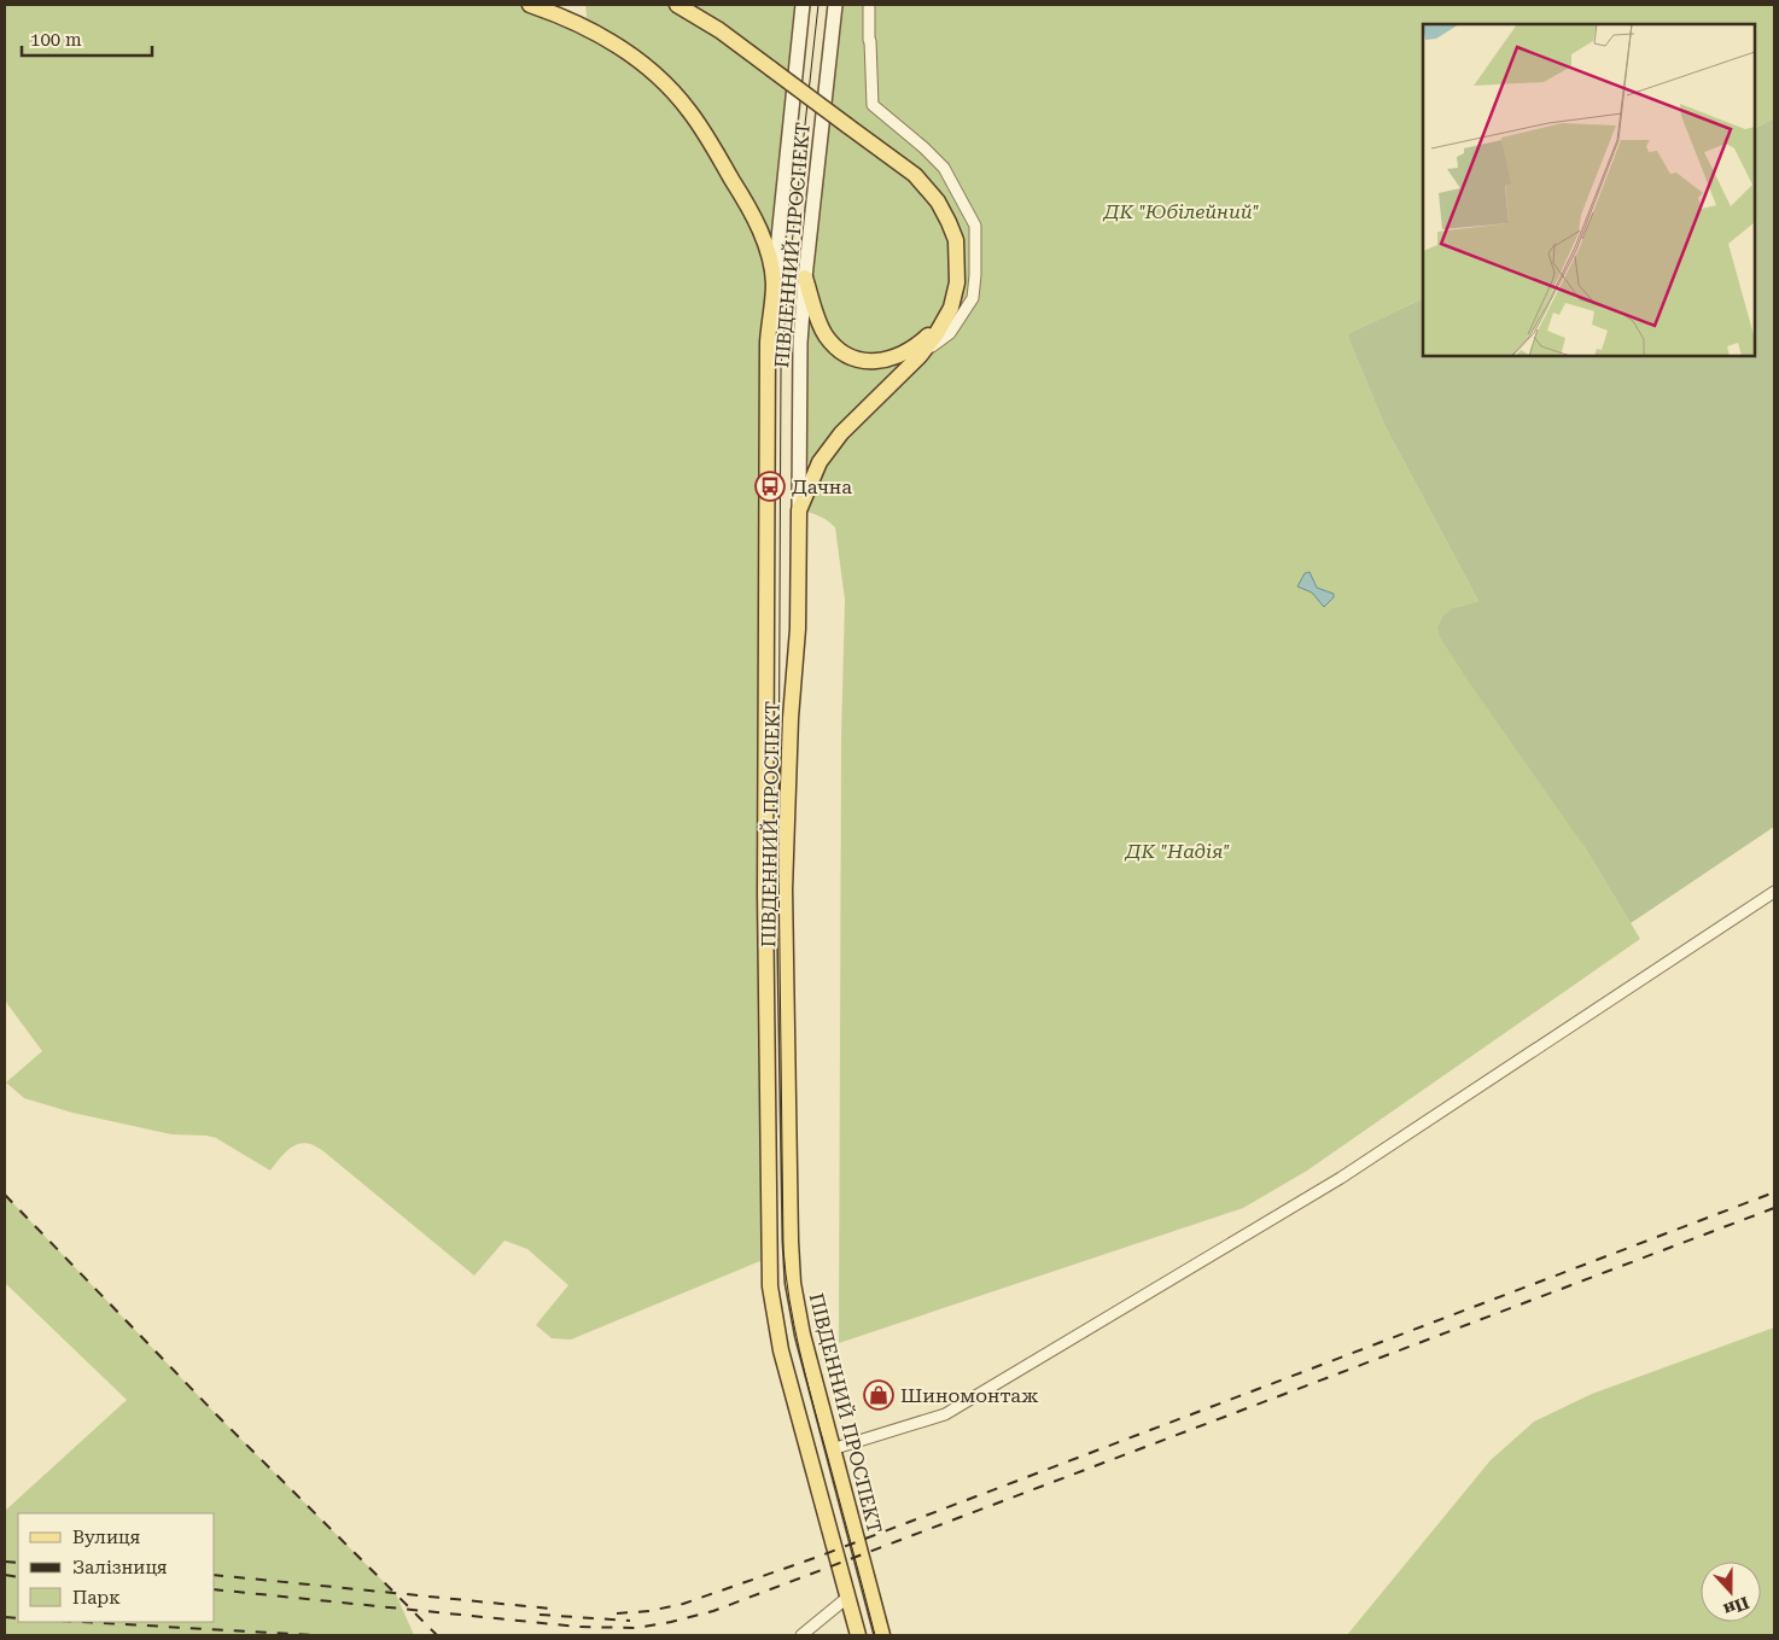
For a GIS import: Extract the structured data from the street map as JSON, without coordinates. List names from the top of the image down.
{
  "streets": {
    "main road": ["ПІВДЕННИЙ ПРОСПЕКТ"]
  },
  "parks": ["ДК \"Юбілейний\"", "ДК \"Надія\""],
  "places": {
    "bus stop": ["Дачна"],
    "shop": ["Шиномонтаж"]
  },
  "legend": ["Вулиця", "Залізниця", "Парк"],
  "scale_bar": "100 m",
  "north": "bottom"
}
